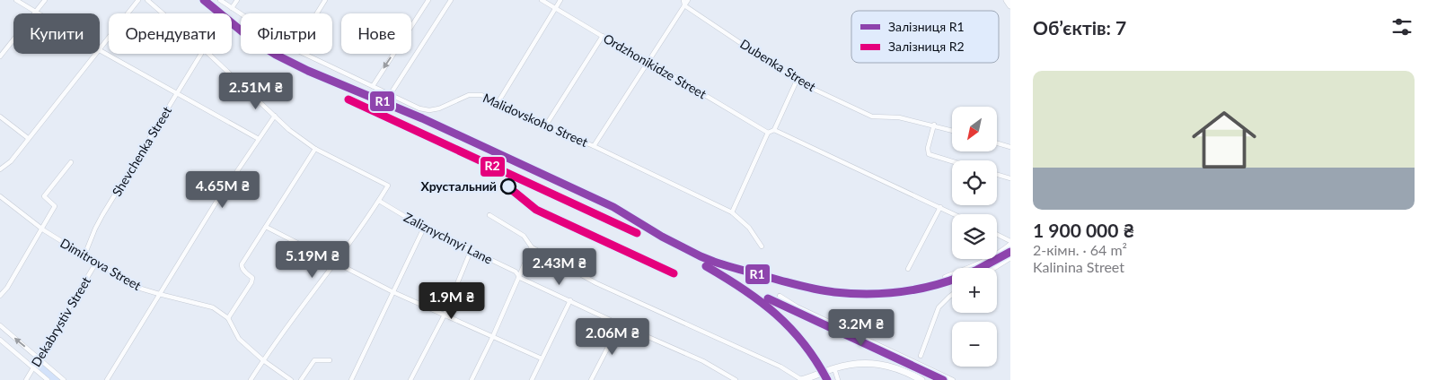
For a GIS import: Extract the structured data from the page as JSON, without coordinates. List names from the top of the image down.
{
  "streets": {
    "street": [
      "Dubenka Street",
      "Ordzhonikidze Street",
      "Malidovskoho Street",
      "Shevchenka Street",
      "Zaliznychnyi Lane",
      "Dimitrova Street",
      "Dekabrystiv Street"
    ]
  },
  "crossings": [
    ["Shevchenka Street", "Dimitrova Street"],
    ["Dimitrova Street", "Dekabrystiv Street"]
  ],
  "places": ["Хрустальний"],
  "lines": ["rail line R1", "rail line R2"],
  "legend": ["Залізниця R1", "Залізниця R2"],
  "north": "bottom left",
  "page": {
    "heading": "Об’єктів: 7",
    "chip": [
      "Купити",
      "Орендувати",
      "Фільтри",
      "Нове"
    ],
    "list": [
      {
        "name": "1 900 000 ₴",
        "note": "2-кімн. · 64 m² · Kalinina Street"
      }
    ],
    "price": [
      "2.51M ₴",
      "4.65M ₴",
      "5.19M ₴",
      "2.43M ₴",
      "1.9M ₴",
      "3.2M ₴",
      "2.06M ₴"
    ],
    "map_buttons": ["+", "−"]
  }
}
